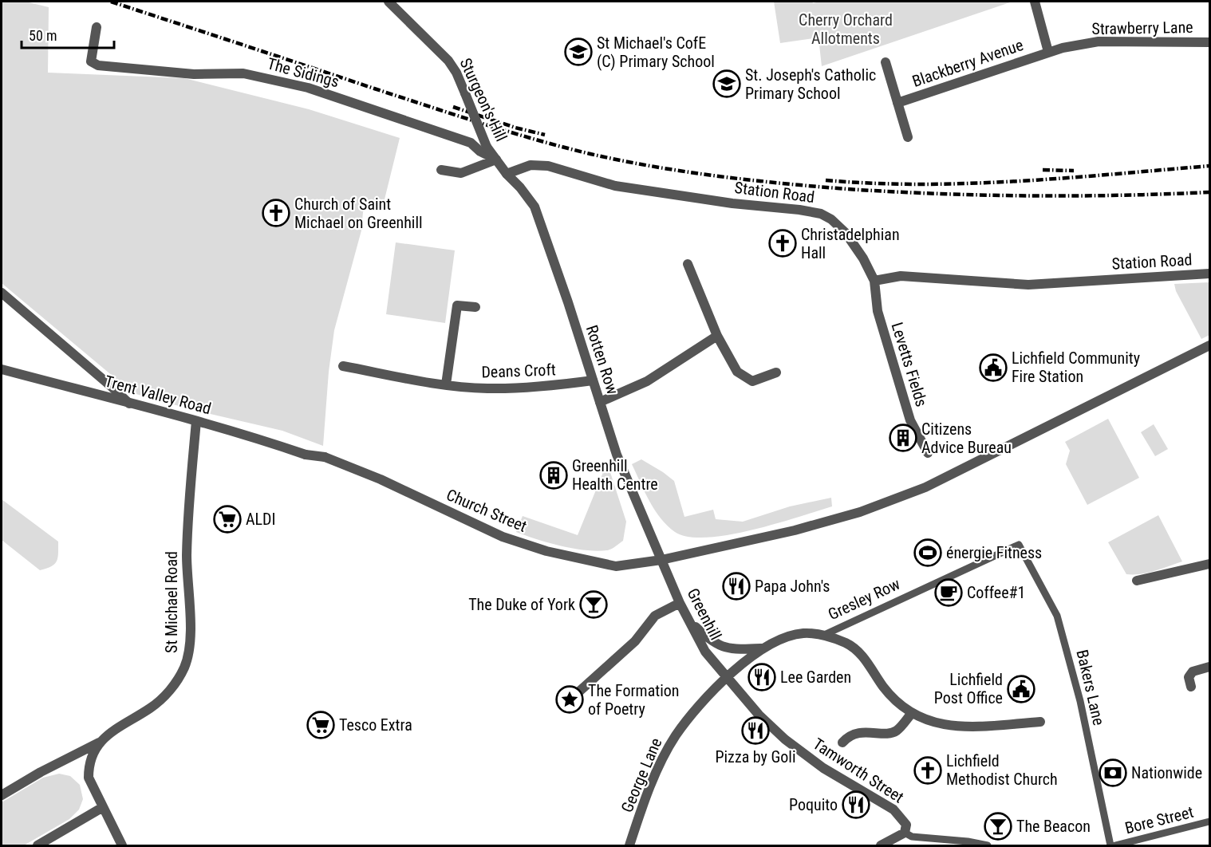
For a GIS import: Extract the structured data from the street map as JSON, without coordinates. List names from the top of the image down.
{
  "streets": {
    "street": [
      "Strawberry Lane",
      "Blackberry Avenue",
      "The Sidings",
      "Sturgeon's Hill",
      "Station Road",
      "Rotten Row",
      "Levetts Fields",
      "Deans Croft",
      "Trent Valley Road",
      "Church Street",
      "Gresley Row",
      "St Michael Road",
      "Greenhill",
      "Bakers Lane",
      "Tamworth Street",
      "George Lane",
      "Bore Street"
    ]
  },
  "crossings": [
    ["Strawberry Lane", "Blackberry Avenue"],
    ["The Sidings", "Sturgeon's Hill"],
    ["Sturgeon's Hill", "Station Road"],
    ["Sturgeon's Hill", "Rotten Row"],
    ["Station Road", "Rotten Row"],
    ["Station Road", "Levetts Fields"],
    ["Rotten Row", "Deans Croft"],
    ["Rotten Row", "Church Street"],
    ["Rotten Row", "Greenhill"],
    ["Trent Valley Road", "Church Street"],
    ["Trent Valley Road", "St Michael Road"],
    ["Church Street", "Greenhill"],
    ["Gresley Row", "Greenhill"],
    ["Gresley Row", "Bakers Lane"],
    ["Gresley Row", "Tamworth Street"],
    ["Gresley Row", "George Lane"],
    ["Greenhill", "Tamworth Street"],
    ["Greenhill", "George Lane"],
    ["Tamworth Street", "George Lane"]
  ],
  "parks": ["Cherry Orchard Allotments"],
  "places": {
    "school or university": ["St Michael's CofE (C) Primary School", "St. Joseph's Catholic Primary School"],
    "church": ["Church of Saint Michael on Greenhill", "Christadelphian Hall", "Lichfield Methodist Church"],
    "public building": ["Lichfield Community Fire Station", "Lichfield Post Office"],
    "building": ["Citizens Advice Bureau", "Greenhill Health Centre"],
    "supermarket": ["ALDI", "Tesco Extra"],
    "sports": ["énergie Fitness"],
    "restaurant": [
      "Papa John's",
      "Lee Garden",
      "Pizza by Goli",
      "Poquito"
    ],
    "cafe": ["Coffee#1"],
    "bar": ["The Duke of York", "The Beacon"],
    "place": ["The Formation of Poetry"],
    "bank": ["Nationwide"]
  },
  "scale_bar": "50 m"
}
